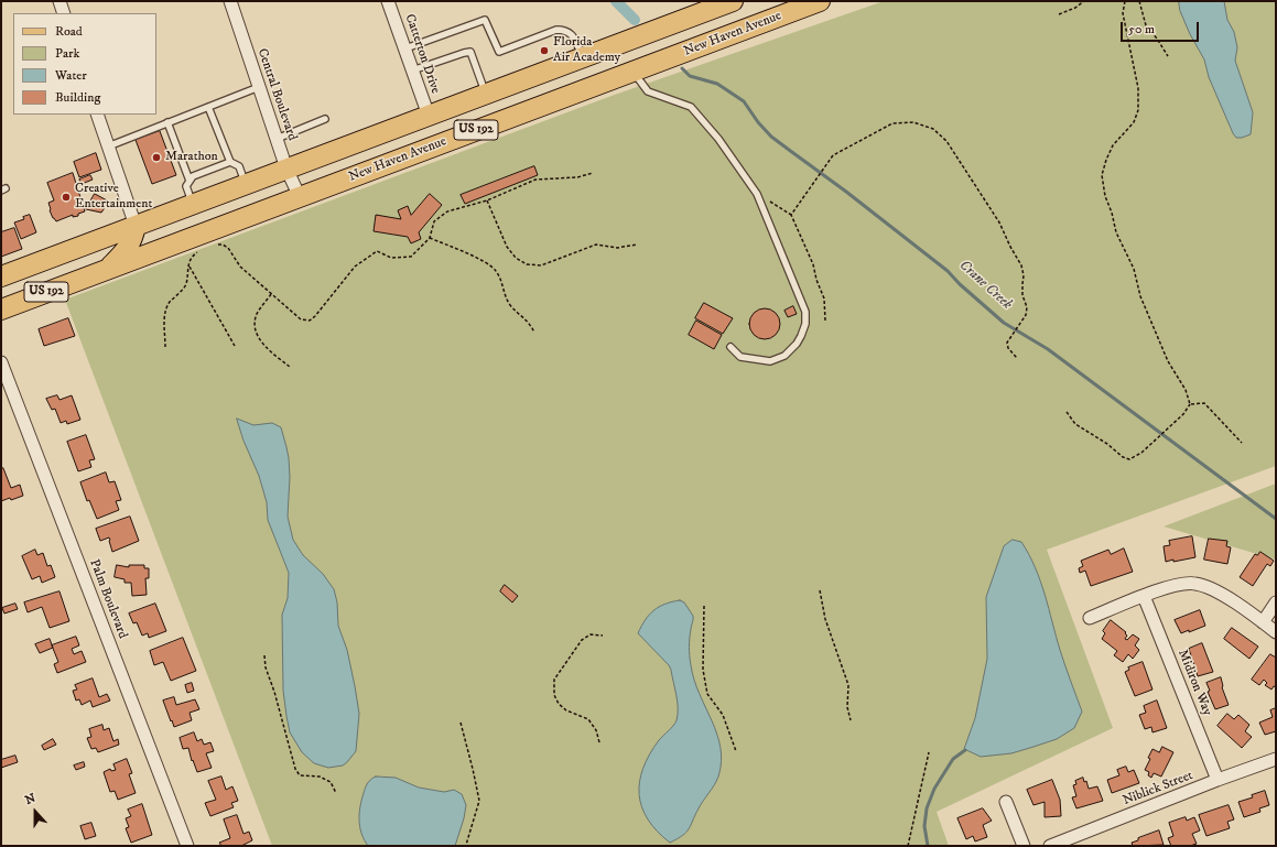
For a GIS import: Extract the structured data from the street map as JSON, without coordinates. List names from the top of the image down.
{
  "streets": {
    "main road": ["New Haven Avenue", "US 192"],
    "street": [
      "Catterton Drive",
      "Central Boulevard",
      "Palm Boulevard",
      "Midiron Way",
      "Niblick Street"
    ]
  },
  "crossings": [
    ["New Haven Avenue", "Central Boulevard"],
    ["Catterton Drive", "US 192"],
    ["Central Boulevard", "US 192"],
    ["Midiron Way", "Niblick Street"]
  ],
  "water": ["Crane Creek"],
  "places": ["Florida Air Academy", "Marathon", "Creative Entertainment"],
  "legend": [
    "Road",
    "Park",
    "Water",
    "Building"
  ],
  "scale_bar": "50 m",
  "north": "top"
}
